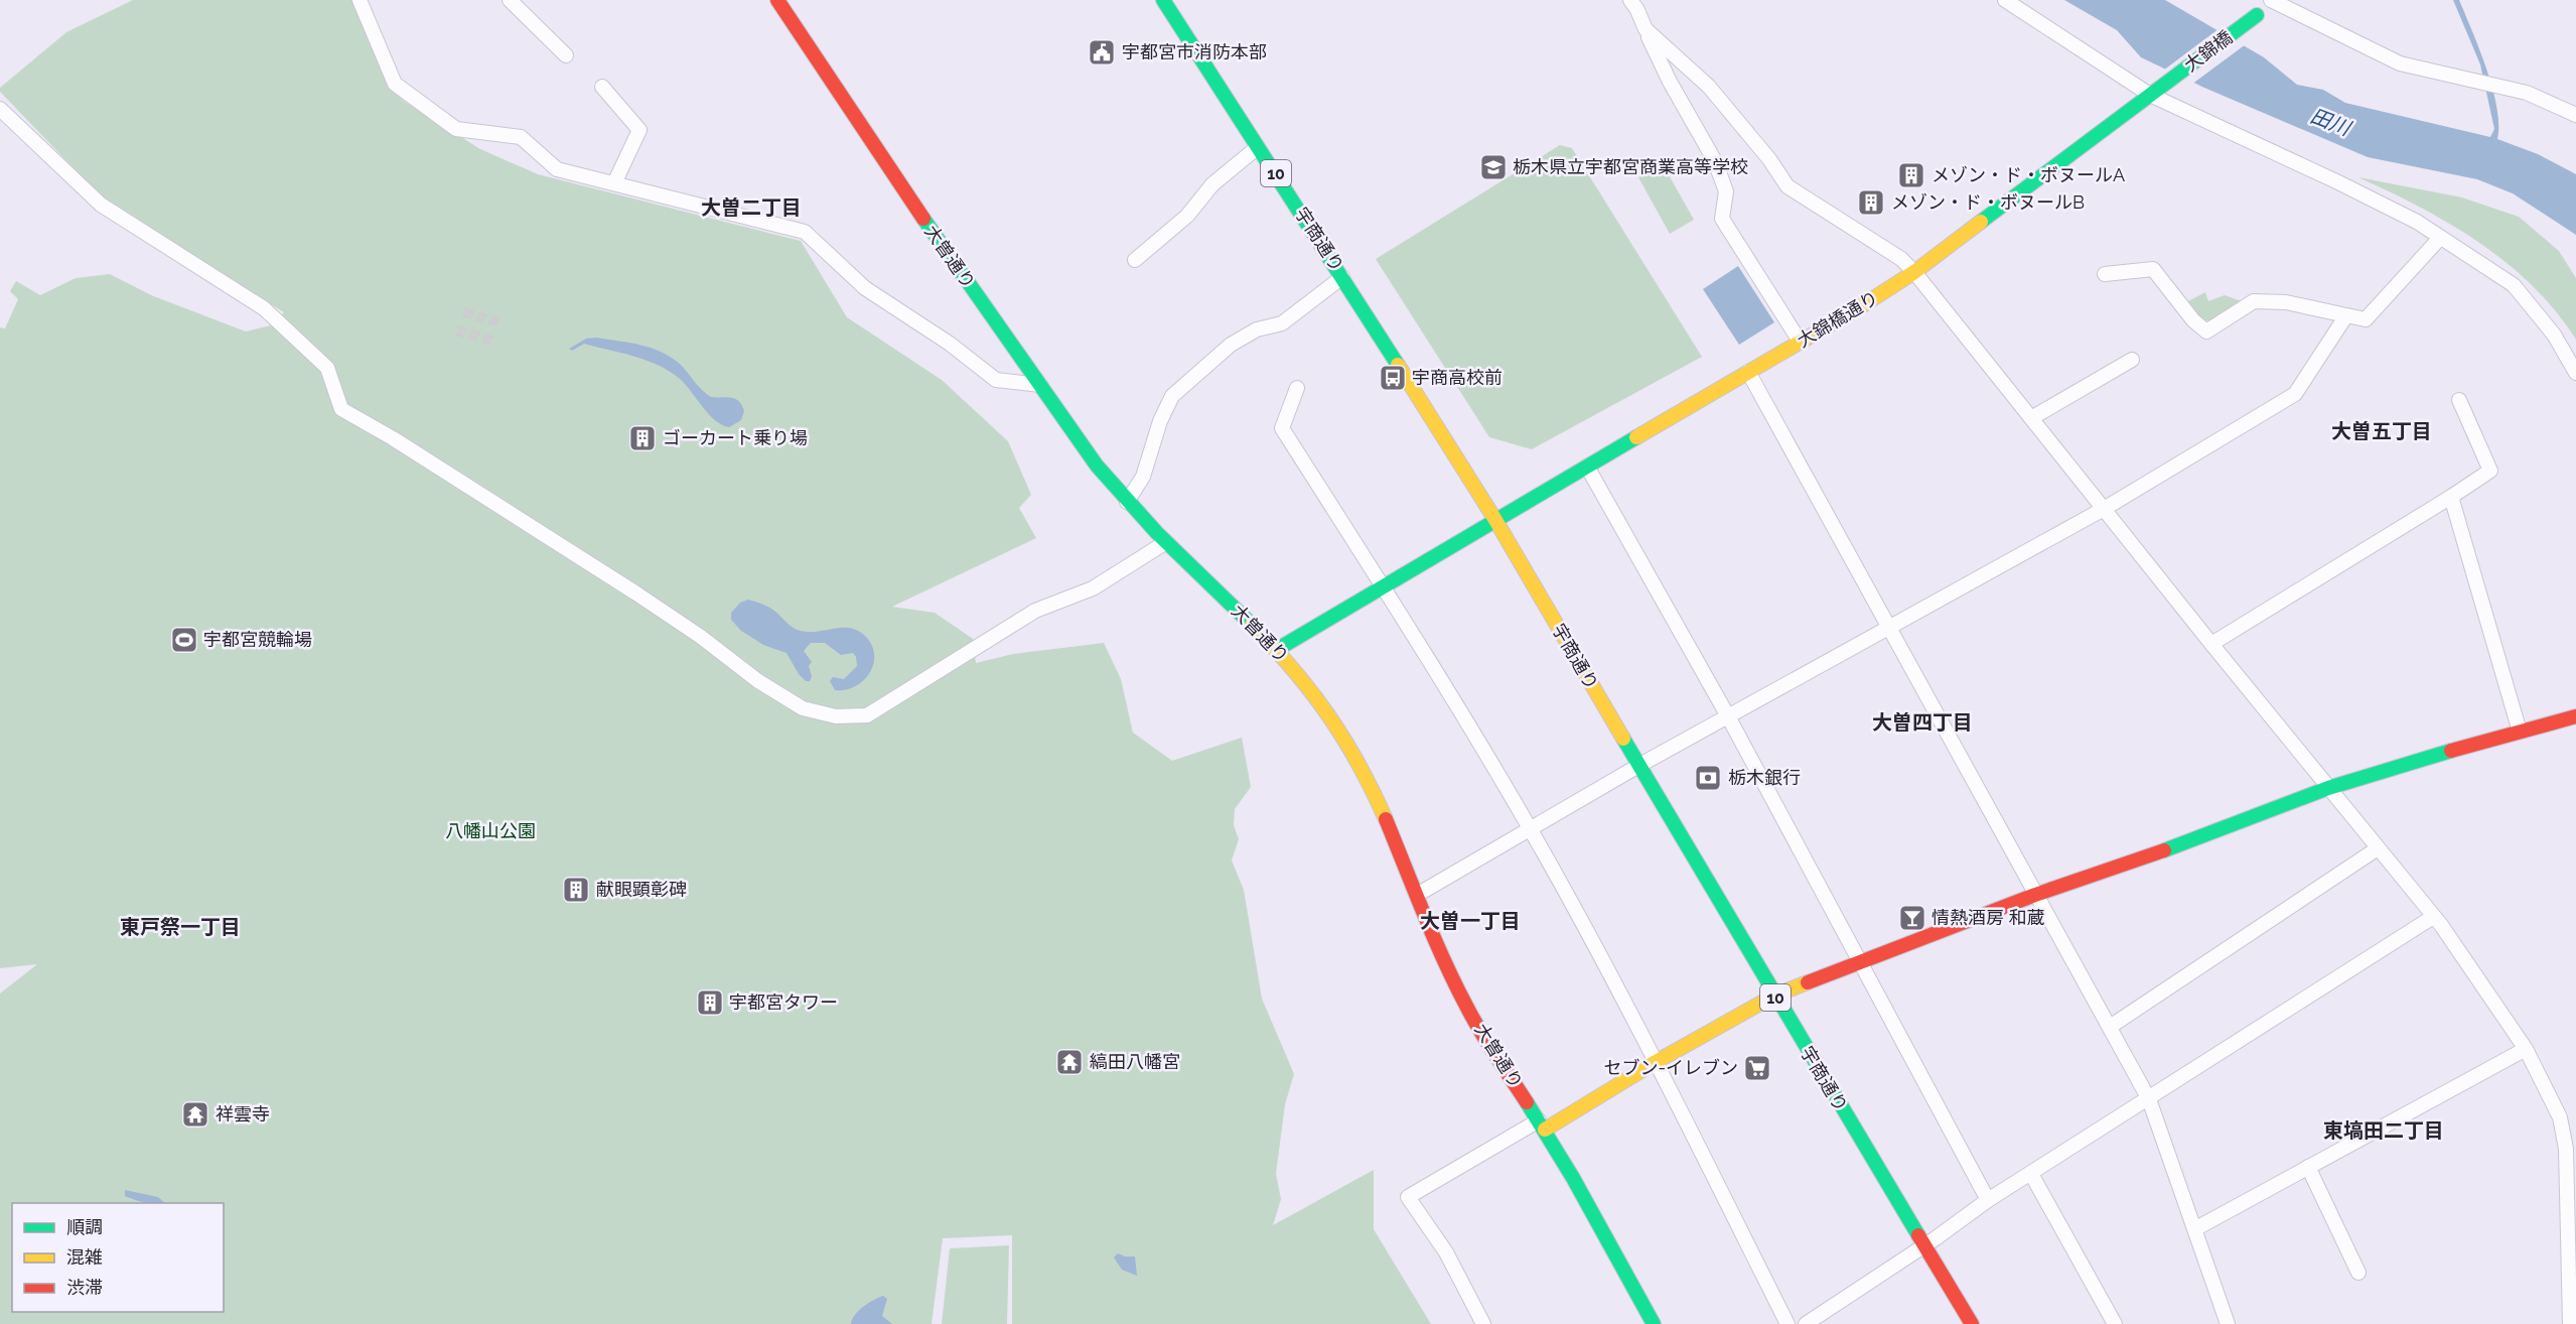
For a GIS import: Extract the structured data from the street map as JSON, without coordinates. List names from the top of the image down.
{
  "streets": {
    "street": [
      "大錦橋",
      "10",
      "宇商通り",
      "大曽通り",
      "大錦橋通り"
    ]
  },
  "crossings": [
    ["大錦橋", "大錦橋通り"],
    ["宇商通り", "大錦橋通り"],
    ["大曽通り", "大錦橋通り"]
  ],
  "districts": [
    "大曽二丁目",
    "大曽五丁目",
    "大曽四丁目",
    "大曽一丁目",
    "東戸祭一丁目",
    "東塙田二丁目"
  ],
  "water": ["田川"],
  "parks": ["八幡山公園"],
  "places": {
    "public building": ["宇都宮市消防本部"],
    "school or university": ["栃木県立宇都宮商業高等学校"],
    "building": [
      "メゾン・ド・ボヌールA",
      "メゾン・ド・ボヌールB",
      "ゴーカート乗り場",
      "献眼顕彰碑",
      "宇都宮タワー"
    ],
    "bus stop": ["宇商高校前"],
    "sports": ["宇都宮競輪場"],
    "bank": ["栃木銀行"],
    "bar": ["情熱酒房 和蔵"],
    "temple": ["縞田八幡宮", "祥雲寺"],
    "supermarket": ["セブン-イレブン"]
  },
  "legend": ["順調", "混雑", "渋滞"]
}
